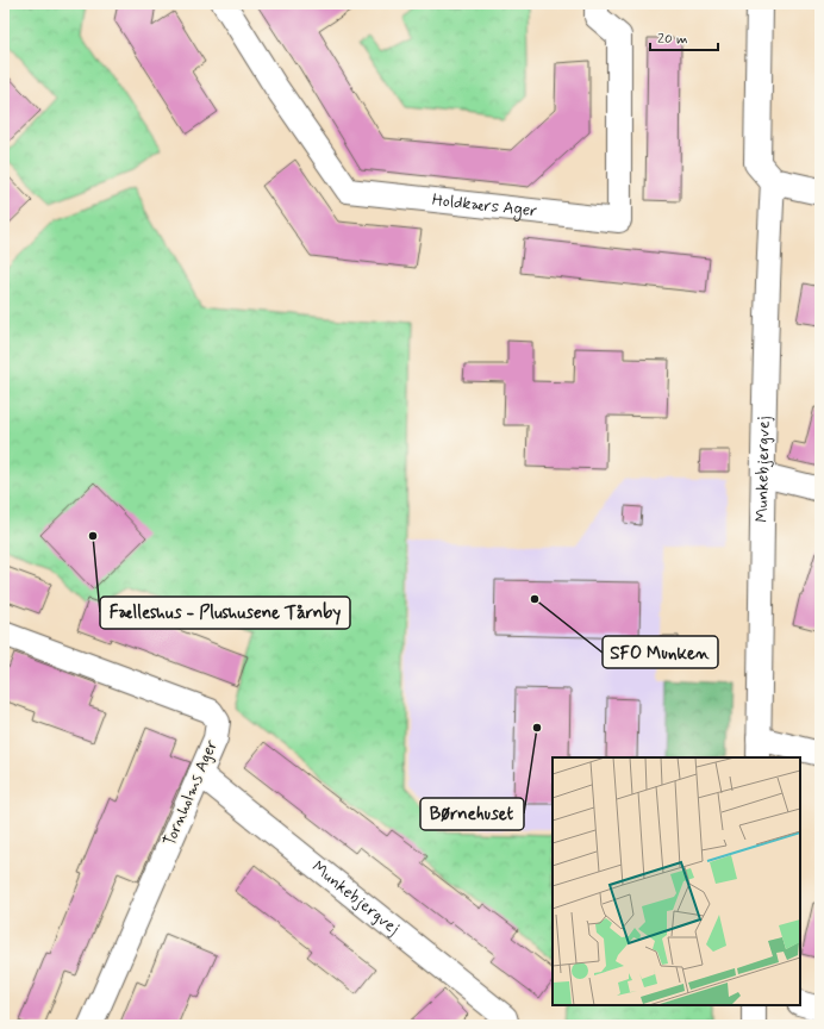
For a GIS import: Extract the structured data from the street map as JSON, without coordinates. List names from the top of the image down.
{
  "streets": {
    "street": ["Holdkærs Ager", "Munkebjergvej", "Tornholms Ager"]
  },
  "crossings": [
    ["Munkebjergvej", "Tornholms Ager"]
  ],
  "places": ["Fælleshus - Plushusene Tårnby", "SFO Munken", "Børnehuset"],
  "scale_bar": "20 m"
}
